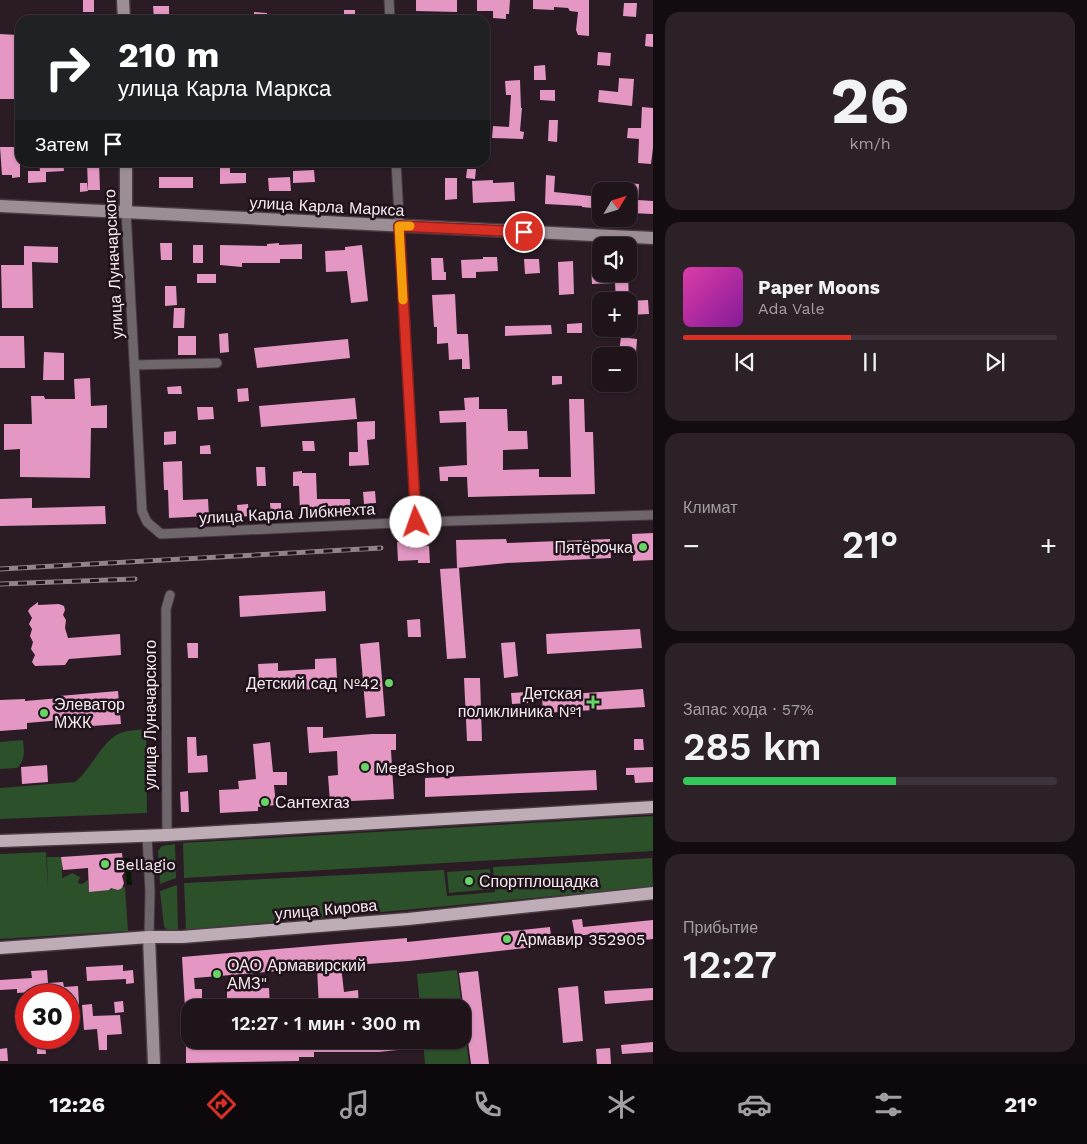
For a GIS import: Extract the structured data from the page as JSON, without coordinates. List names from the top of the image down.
{
  "streets": {
    "main road": ["улица Кирова"],
    "street": ["улица Карла Маркса", "улица Луначарского", "улица Карла Либкнехта"]
  },
  "crossings": [
    ["улица Карла Маркса", "улица Луначарского"],
    ["улица Луначарского", "улица Карла Либкнехта"]
  ],
  "places": {
    "other": [
      "Пятёрочка",
      "Детский сад №42",
      "Элеватор МЖК",
      "MegaShop",
      "Сантехгаз",
      "Bellagio",
      "Спортплощадка",
      "Армавир 352905",
      "ОАО Армавирский АМЗ\""
    ],
    "health": ["Детская поликлиника №1"]
  },
  "north": "top right",
  "page": {
    "tile": [
      ["26", "km/h"],
      "Климат",
      ["Запас хода · 57%", "285 km"],
      ["Прибытие", "12:27"]
    ],
    "turn": ["210 m", "улица Карла Маркса"],
    "then": "Затем",
    "map_buttons": ["+", "−"],
    "song": ["Paper Moons", "Ada Vale"],
    "heat": ["−", "21°", "+"],
    "limit": "30",
    "trip": "12:27 · 1 мин · 300 m",
    "tabs": ["12:26", "21°"]
  }
}
